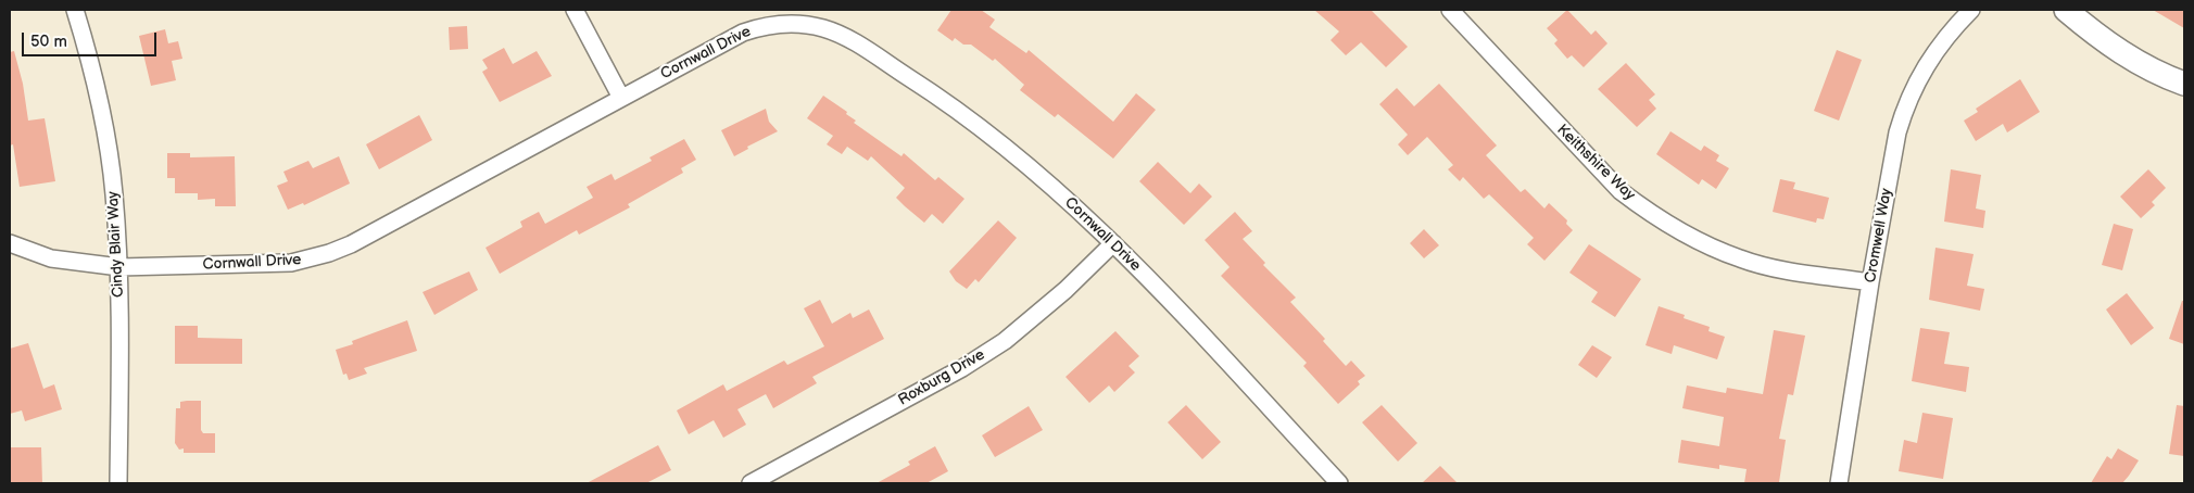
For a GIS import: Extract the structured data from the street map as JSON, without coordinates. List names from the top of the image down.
{
  "streets": {
    "street": [
      "Cornwall Drive",
      "Keithshire Way",
      "Cromwell Way",
      "Cindy Blair Way",
      "Roxburg Drive"
    ]
  },
  "crossings": [
    ["Cornwall Drive", "Cindy Blair Way"],
    ["Cornwall Drive", "Roxburg Drive"],
    ["Keithshire Way", "Cromwell Way"]
  ],
  "scale_bar": "50 m"
}
